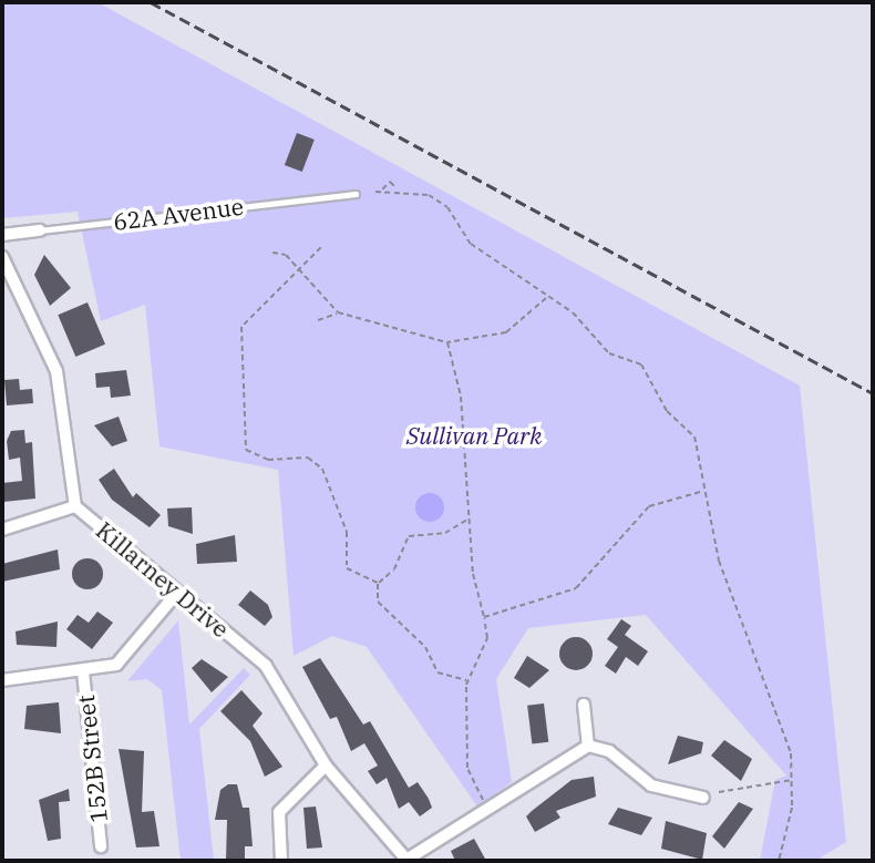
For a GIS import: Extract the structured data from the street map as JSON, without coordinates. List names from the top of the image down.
{
  "streets": {
    "street": ["62A Avenue", "Killarney Drive", "152B Street"]
  },
  "parks": ["Sullivan Park"]
}
